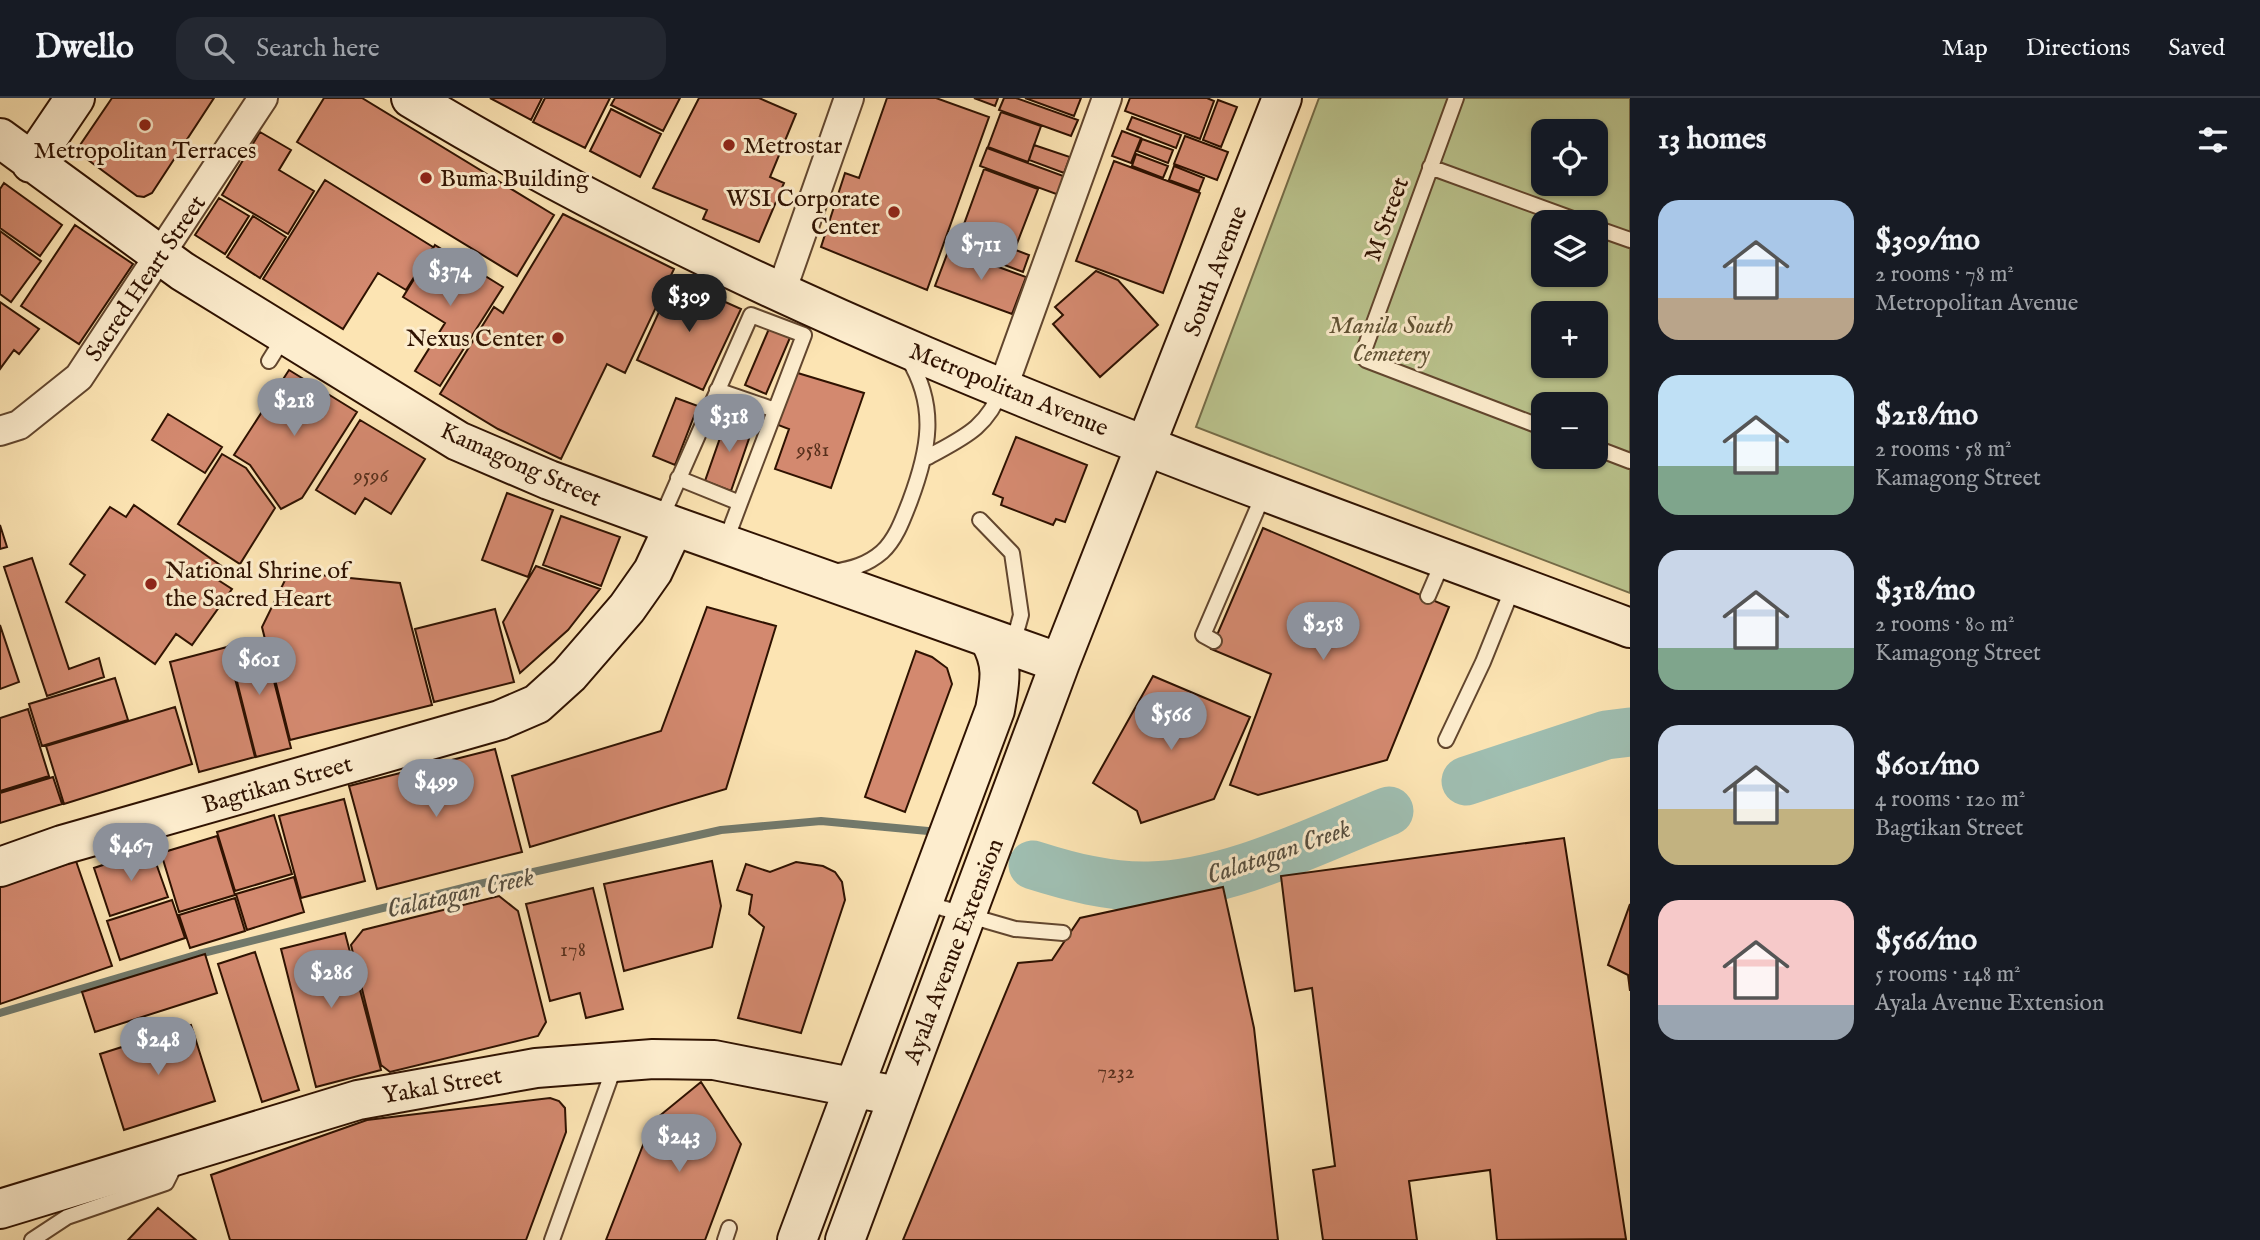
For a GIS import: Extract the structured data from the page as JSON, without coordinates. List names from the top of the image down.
{
  "streets": {
    "main road": [
      "South Avenue",
      "Metropolitan Avenue",
      "Kamagong Street",
      "Bagtikan Street",
      "Ayala Avenue Extension",
      "Yakal Street"
    ],
    "street": ["Sacred Heart Street"],
    "lane": ["M Street"]
  },
  "crossings": [
    ["South Avenue", "Metropolitan Avenue"],
    ["South Avenue", "Ayala Avenue Extension"],
    ["Sacred Heart Street", "Kamagong Street"],
    ["Metropolitan Avenue", "Ayala Avenue Extension"],
    ["Kamagong Street", "Bagtikan Street"],
    ["Kamagong Street", "Ayala Avenue Extension"],
    ["Ayala Avenue Extension", "Yakal Street"]
  ],
  "water": ["Calatagan Creek"],
  "parks": ["Manila South Cemetery"],
  "places": [
    "Metropolitan Terraces",
    "Metrostar",
    "Buma Building",
    "WSI Corporate Center",
    "Nexus Center",
    "National Shrine of the Sacred Heart"
  ],
  "house_numbers": [
    "9581",
    "9596",
    "178",
    "7232"
  ],
  "page": {
    "header": "Dwello",
    "search": "Search here",
    "nav": ["Map", "Directions", "Saved"],
    "heading": "13 homes",
    "map_buttons": ["+", "−"],
    "list": [
      {
        "name": "$309/mo",
        "note": "2 rooms · 78 m² · Metropolitan Avenue"
      },
      {
        "name": "$218/mo",
        "note": "2 rooms · 58 m² · Kamagong Street"
      },
      {
        "name": "$318/mo",
        "note": "2 rooms · 80 m² · Kamagong Street"
      },
      {
        "name": "$601/mo",
        "note": "4 rooms · 120 m² · Bagtikan Street"
      },
      {
        "name": "$566/mo",
        "note": "5 rooms · 148 m² · Ayala Avenue Extension"
      }
    ],
    "price": [
      "$711",
      "$374",
      "$309",
      "$218",
      "$318",
      "$258",
      "$601",
      "$566",
      "$499",
      "$467",
      "$286",
      "$248",
      "$243"
    ]
  }
}
